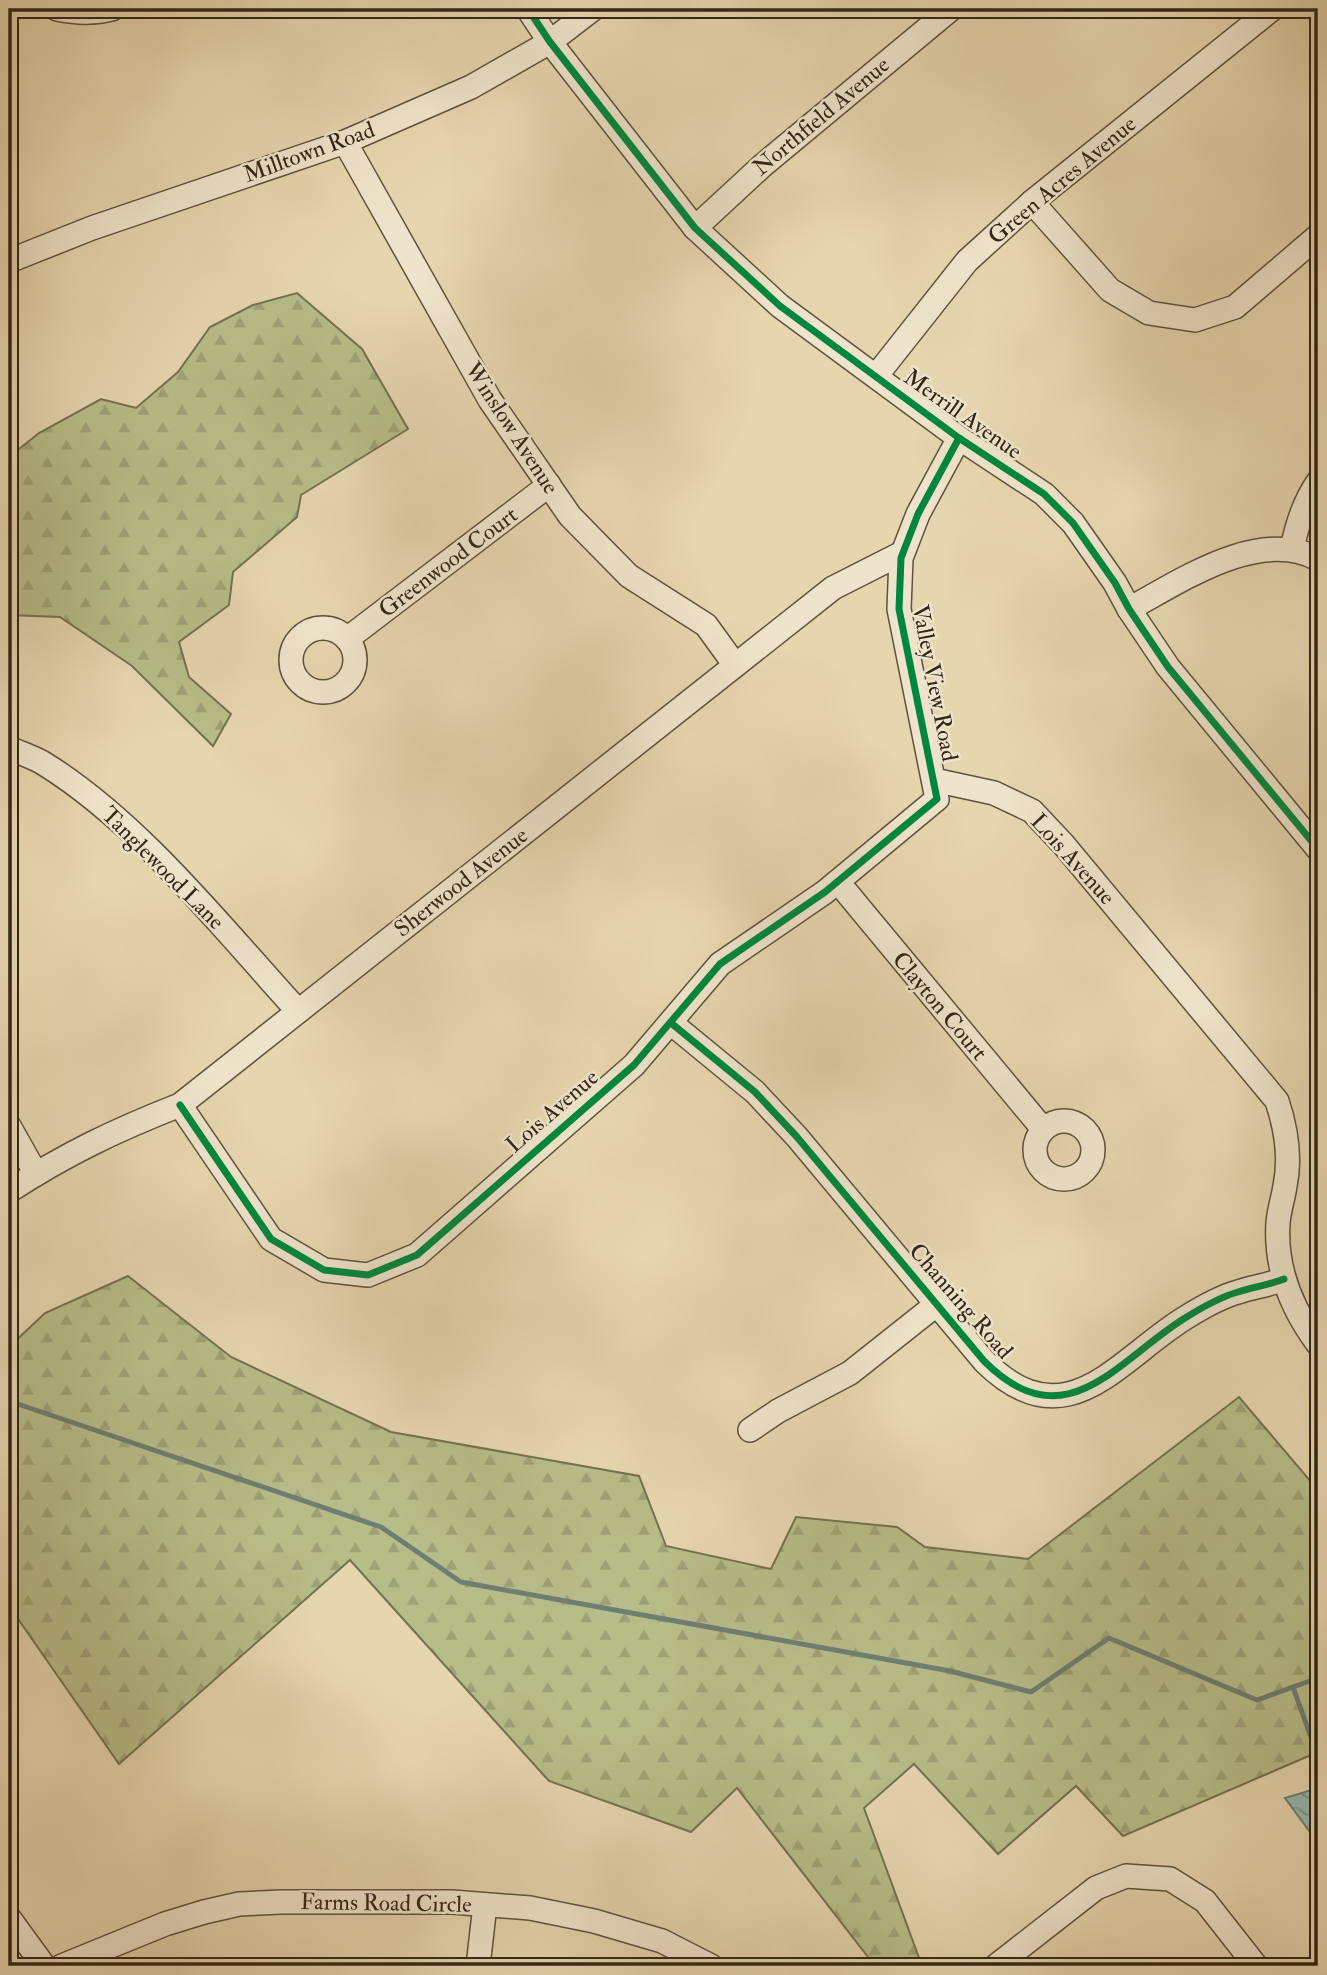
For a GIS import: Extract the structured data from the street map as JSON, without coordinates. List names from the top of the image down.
{
  "streets": {
    "street": [
      "Northfield Avenue",
      "Milltown Road",
      "Green Acres Avenue",
      "Merrill Avenue",
      "Winslow Avenue",
      "Greenwood Court",
      "Valley View Road",
      "Lois Avenue",
      "Tanglewood Lane",
      "Sherwood Avenue",
      "Clayton Court",
      "Channing Road",
      "Farms Road Circle"
    ]
  },
  "crossings": [
    ["Northfield Avenue", "Merrill Avenue"],
    ["Milltown Road", "Merrill Avenue"],
    ["Milltown Road", "Winslow Avenue"],
    ["Green Acres Avenue", "Merrill Avenue"],
    ["Merrill Avenue", "Valley View Road"],
    ["Winslow Avenue", "Greenwood Court"],
    ["Winslow Avenue", "Sherwood Avenue"],
    ["Valley View Road", "Lois Avenue"],
    ["Valley View Road", "Sherwood Avenue"],
    ["Lois Avenue", "Sherwood Avenue"],
    ["Lois Avenue", "Clayton Court"],
    ["Lois Avenue", "Channing Road"],
    ["Tanglewood Lane", "Sherwood Avenue"]
  ]
}
